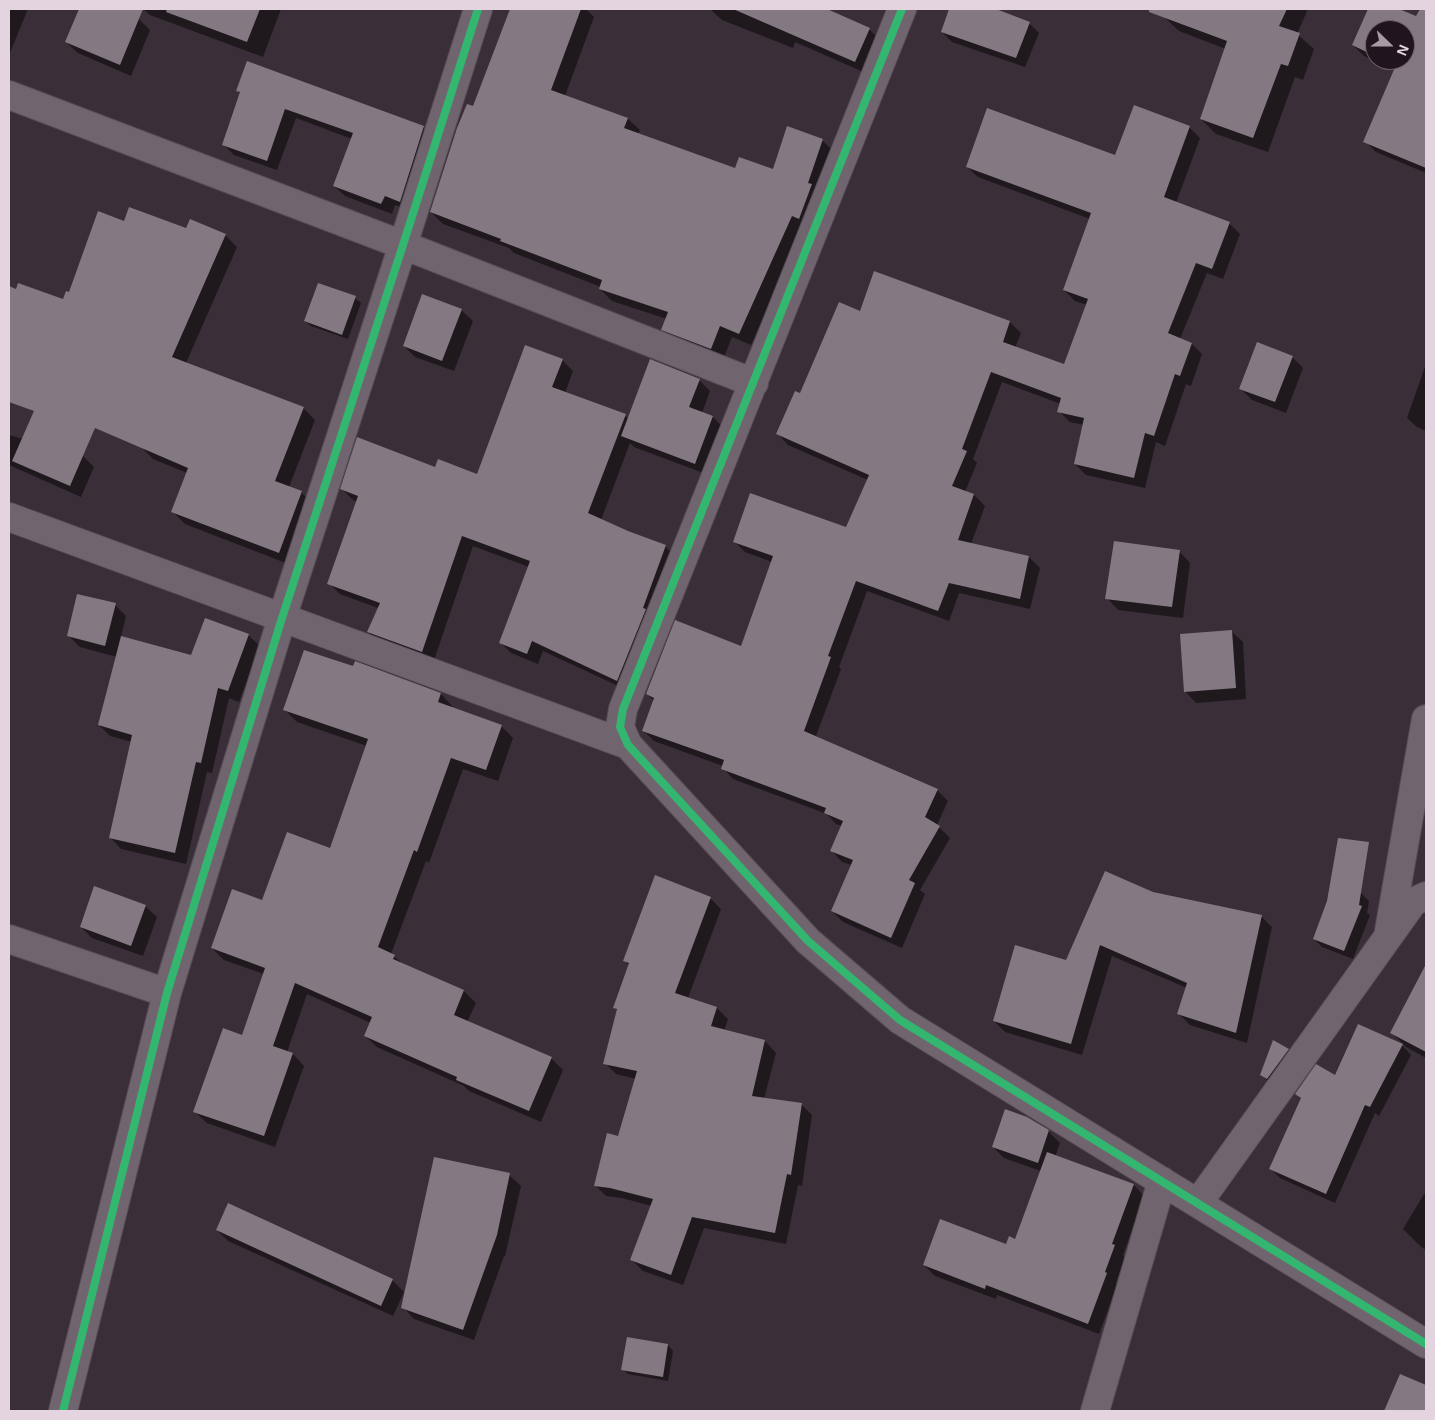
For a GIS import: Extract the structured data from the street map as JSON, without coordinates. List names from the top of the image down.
{
  "north": "right"
}
